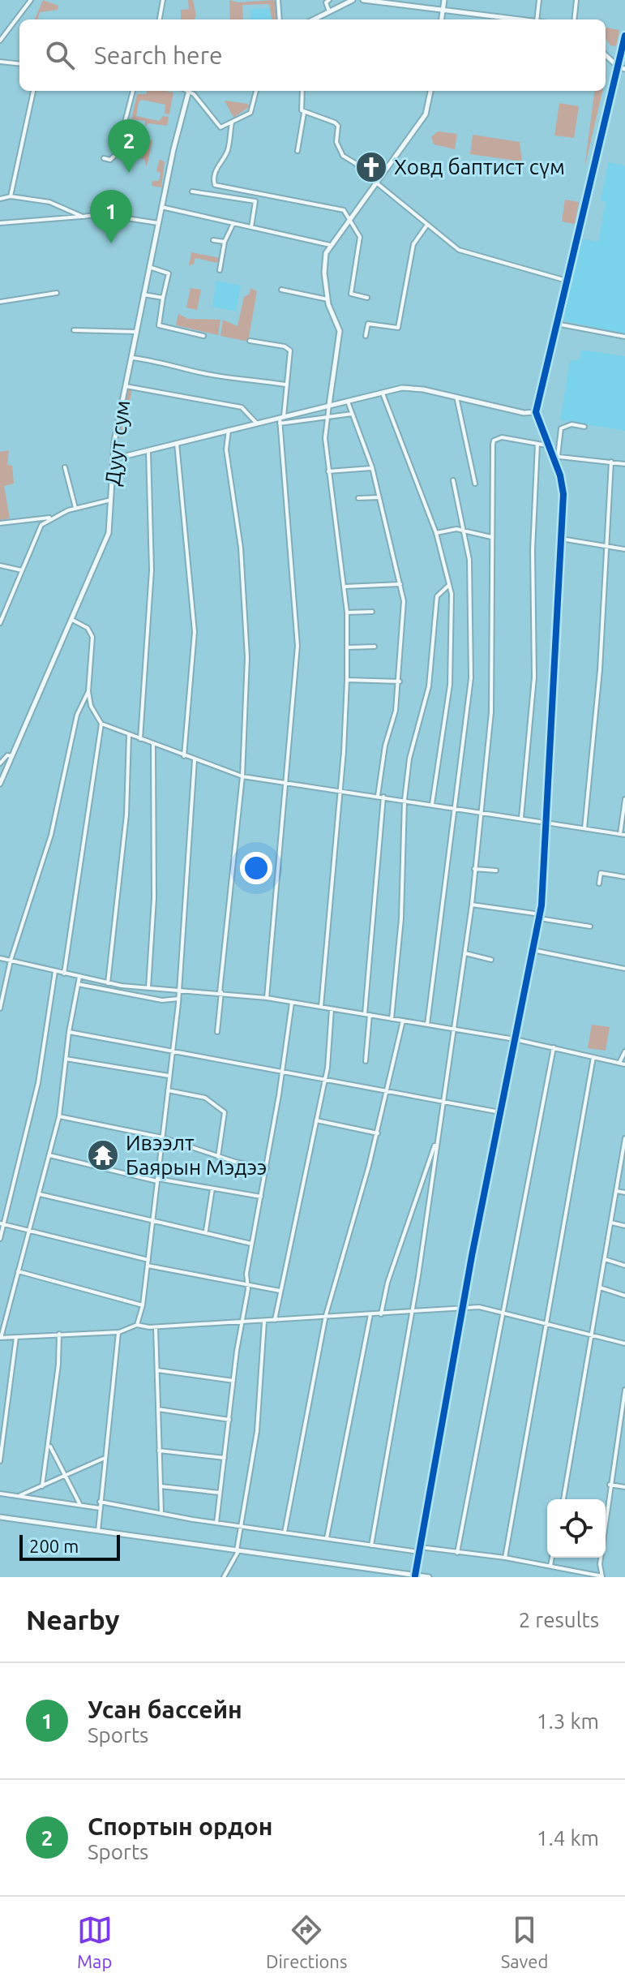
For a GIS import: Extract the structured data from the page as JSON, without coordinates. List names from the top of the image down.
{
  "streets": {
    "main road": ["Дуут сум"]
  },
  "places": {
    "church": ["Ховд баптист сүм"],
    "temple": ["Ивээлт Баярын Мэдээ"]
  },
  "scale_bar": "200 m",
  "page": {
    "search": "Search here",
    "pins": ["2", "1"],
    "scale": "200 m",
    "heading": ["Nearby", "2 results"],
    "list": [
      {
        "mark": "1",
        "name": "Усан бассейн",
        "note": "Sports",
        "value": "1.3 km"
      },
      {
        "mark": "2",
        "name": "Спортын ордон",
        "note": "Sports",
        "value": "1.4 km"
      }
    ],
    "nav": ["Map", "Directions", "Saved"]
  }
}
